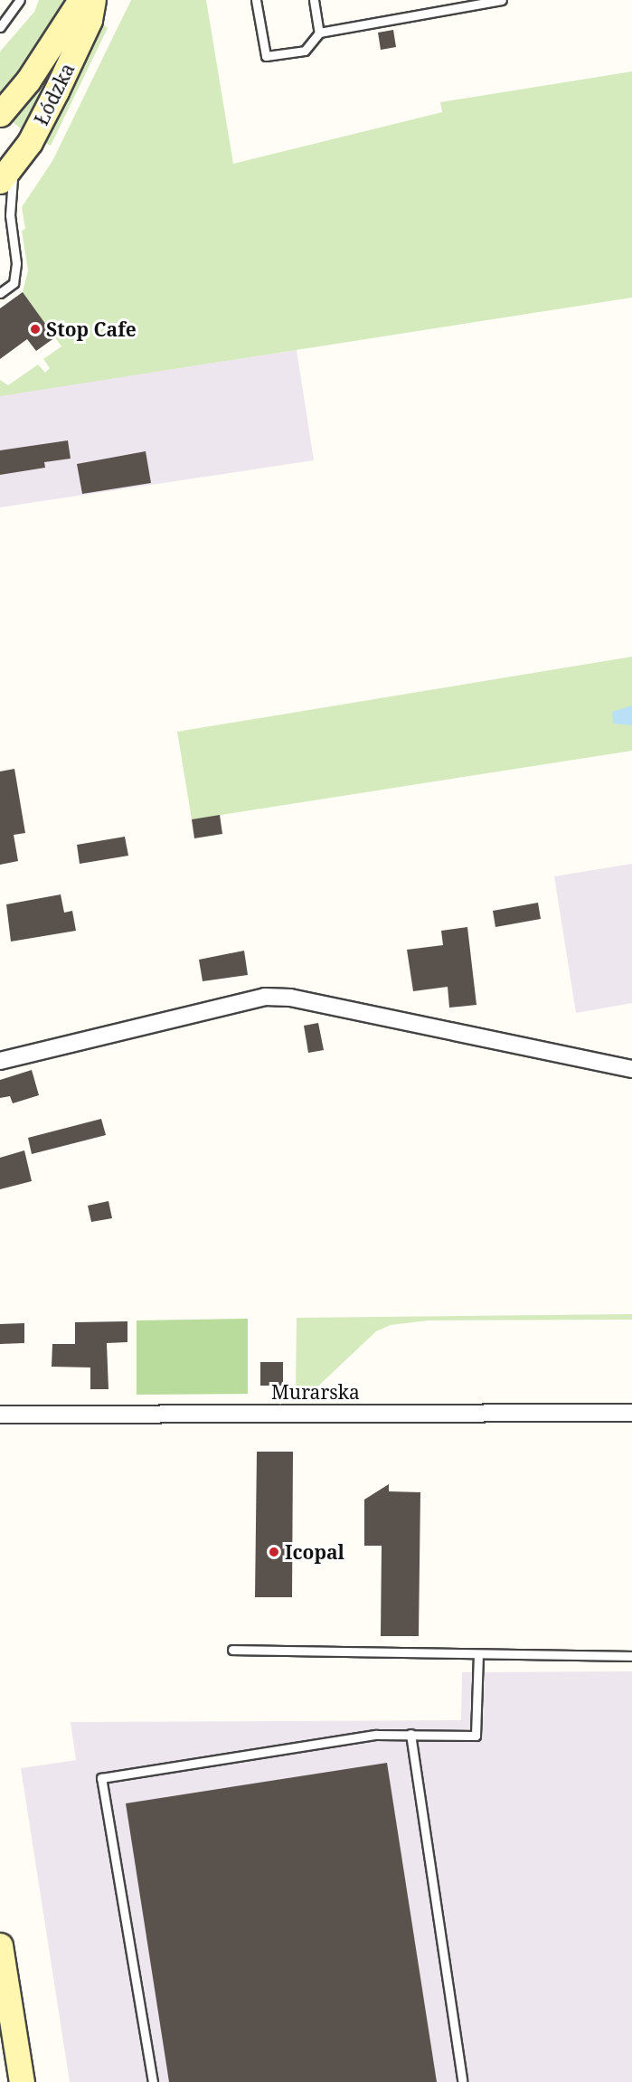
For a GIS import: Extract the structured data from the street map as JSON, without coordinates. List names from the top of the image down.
{
  "streets": {
    "main road": ["Łódzka"],
    "street": ["Murarska"]
  },
  "places": ["Stop Cafe", "Icopal"]
}
